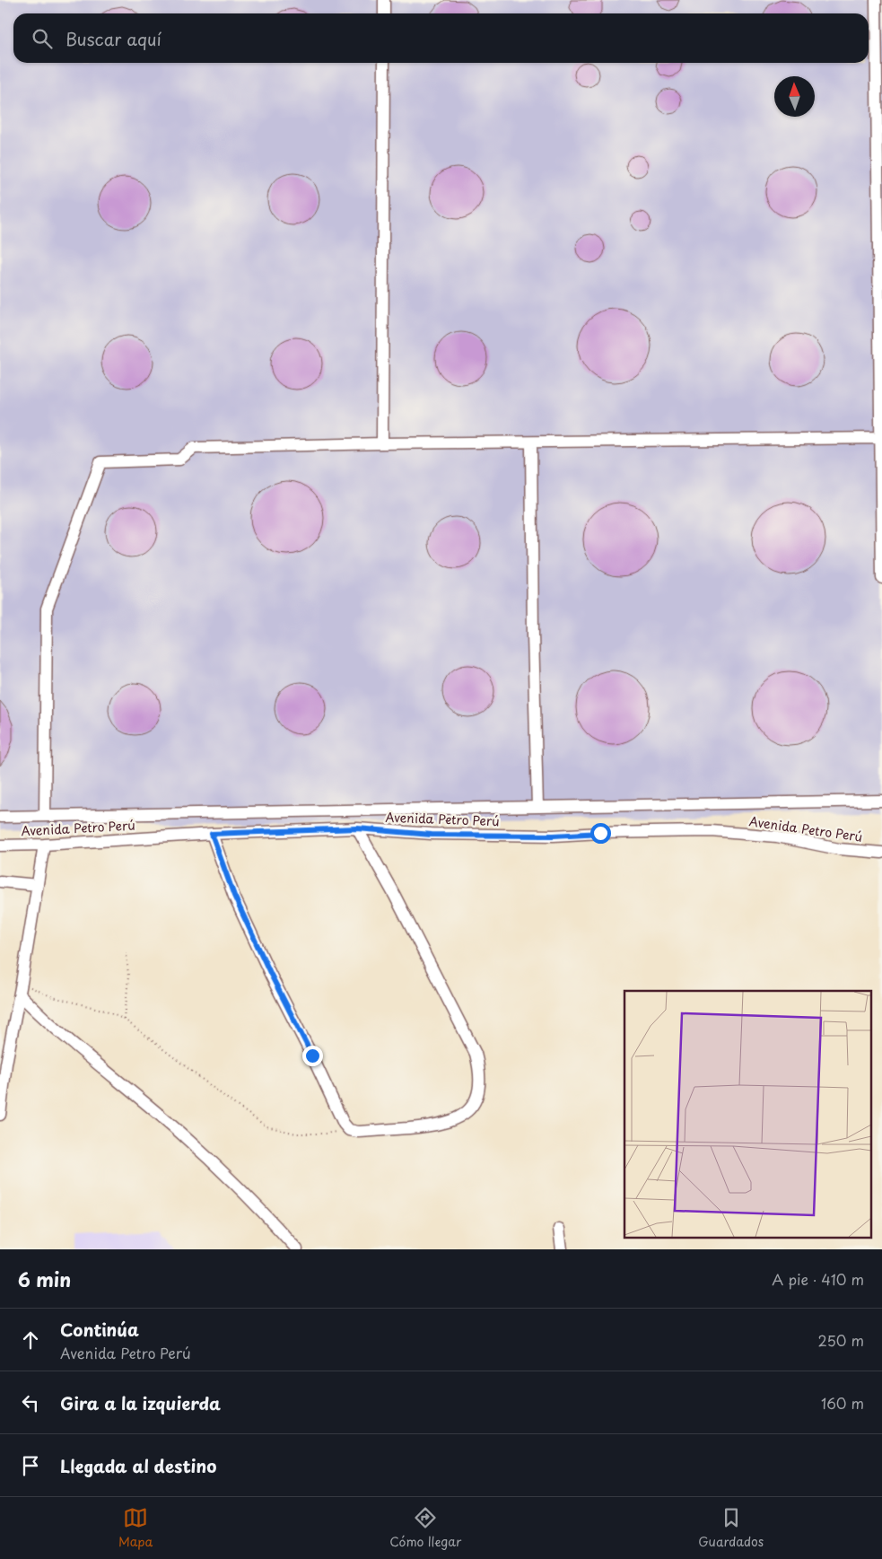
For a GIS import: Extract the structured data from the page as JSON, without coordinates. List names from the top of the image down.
{
  "streets": {
    "street": ["Avenida Petro Perú"]
  },
  "north": "top",
  "page": {
    "search": "Buscar aquí",
    "heading": ["6 min", "A pie · 410 m"],
    "list": [
      ["Continúa", "Avenida Petro Perú", "250 m"],
      ["Gira a la izquierda", "160 m"],
      "Llegada al destino"
    ],
    "nav": ["Mapa", "Cómo llegar", "Guardados"]
  }
}
